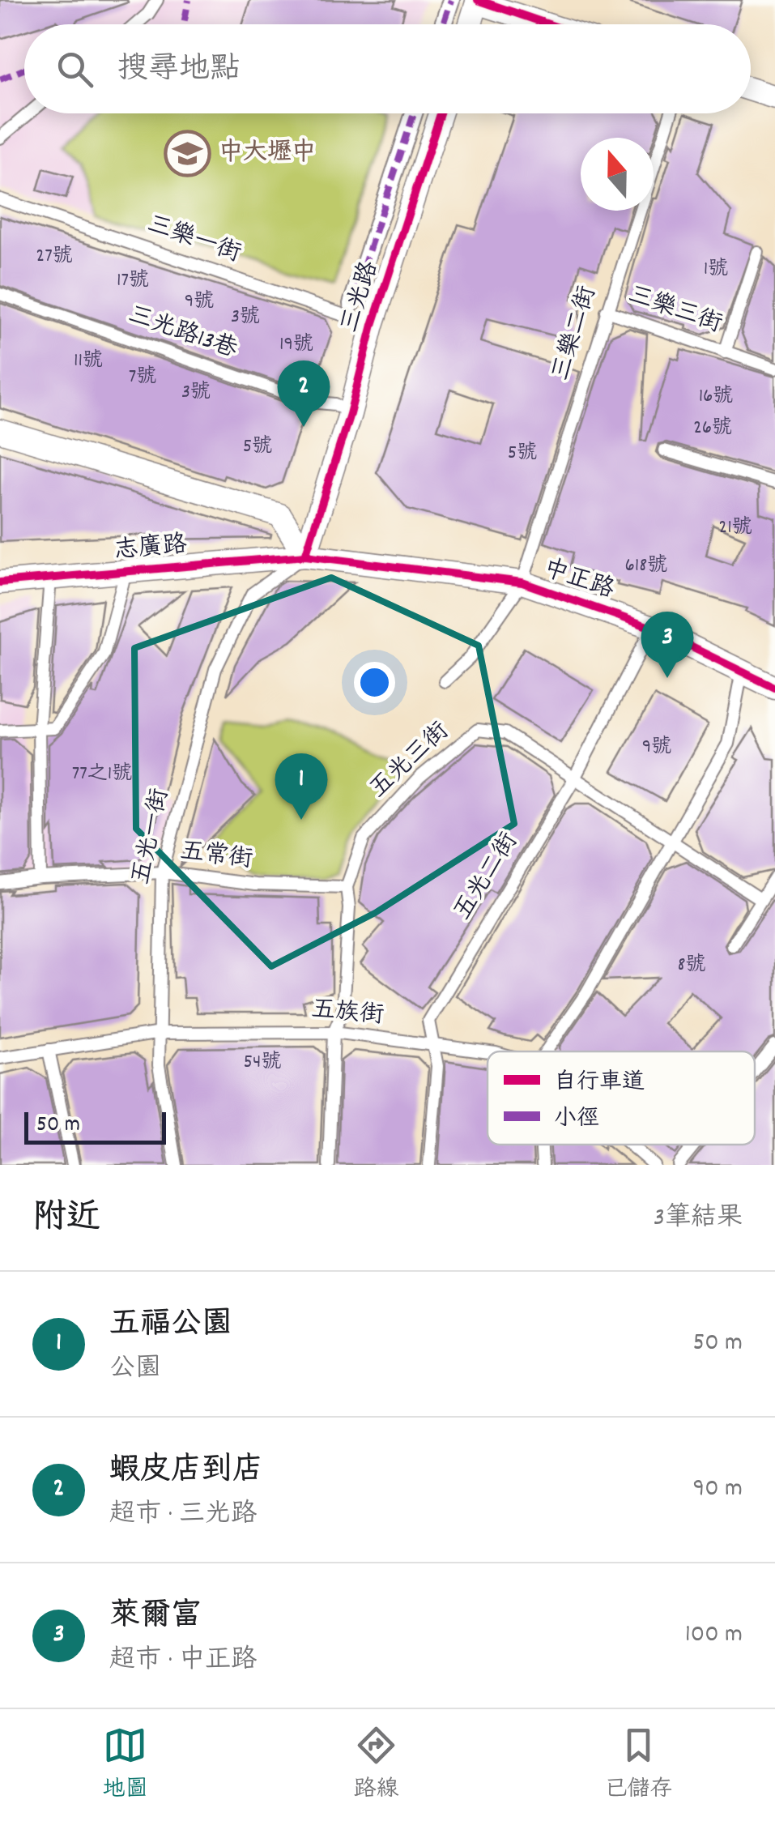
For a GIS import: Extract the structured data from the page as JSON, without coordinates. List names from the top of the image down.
{
  "streets": {
    "street": ["三光路", "志廣路", "中正路"],
    "lane": [
      "三樂一街",
      "三樂三街",
      "三光路13巷",
      "三樂二街",
      "五光三街",
      "五光一街",
      "五常街",
      "五光二街",
      "五族街"
    ]
  },
  "crossings": [
    ["三樂一街", "三光路"],
    ["三光路", "三光路13巷"],
    ["三光路", "志廣路"],
    ["三光路", "中正路"],
    ["三光路", "五光一街"],
    ["三樂三街", "三樂二街"],
    ["三樂二街", "中正路"],
    ["志廣路", "中正路"],
    ["志廣路", "五光一街"],
    ["中正路", "五光一街"],
    ["中正路", "五光二街"],
    ["五光三街", "五常街"],
    ["五光三街", "五光二街"],
    ["五光三街", "五族街"],
    ["五光一街", "五常街"],
    ["五光一街", "五族街"],
    ["五光二街", "五族街"]
  ],
  "places": {
    "school or university": ["中大壢中"]
  },
  "house_numbers": [
    "27號",
    "1號",
    "17號",
    "9號",
    "3號",
    "19號",
    "11號",
    "7號",
    "3號",
    "16號",
    "26號",
    "5號",
    "5號",
    "21號",
    "618號",
    "9號",
    "77之1號",
    "8號",
    "54號"
  ],
  "legend": ["自行車道", "小徑"],
  "scale_bar": "50 m",
  "north": "top",
  "page": {
    "search": "搜尋地點",
    "pins": ["2", "3", "1"],
    "scale": "50 m",
    "heading": ["附近", "3筆結果"],
    "list": [
      {
        "mark": "1",
        "name": "五福公園",
        "note": "公園",
        "value": "50 m"
      },
      {
        "mark": "2",
        "name": "蝦皮店到店",
        "note": "超市 · 三光路",
        "value": "90 m"
      },
      {
        "mark": "3",
        "name": "萊爾富",
        "note": "超市 · 中正路",
        "value": "100 m"
      }
    ],
    "nav": ["地圖", "路線", "已儲存"]
  }
}
